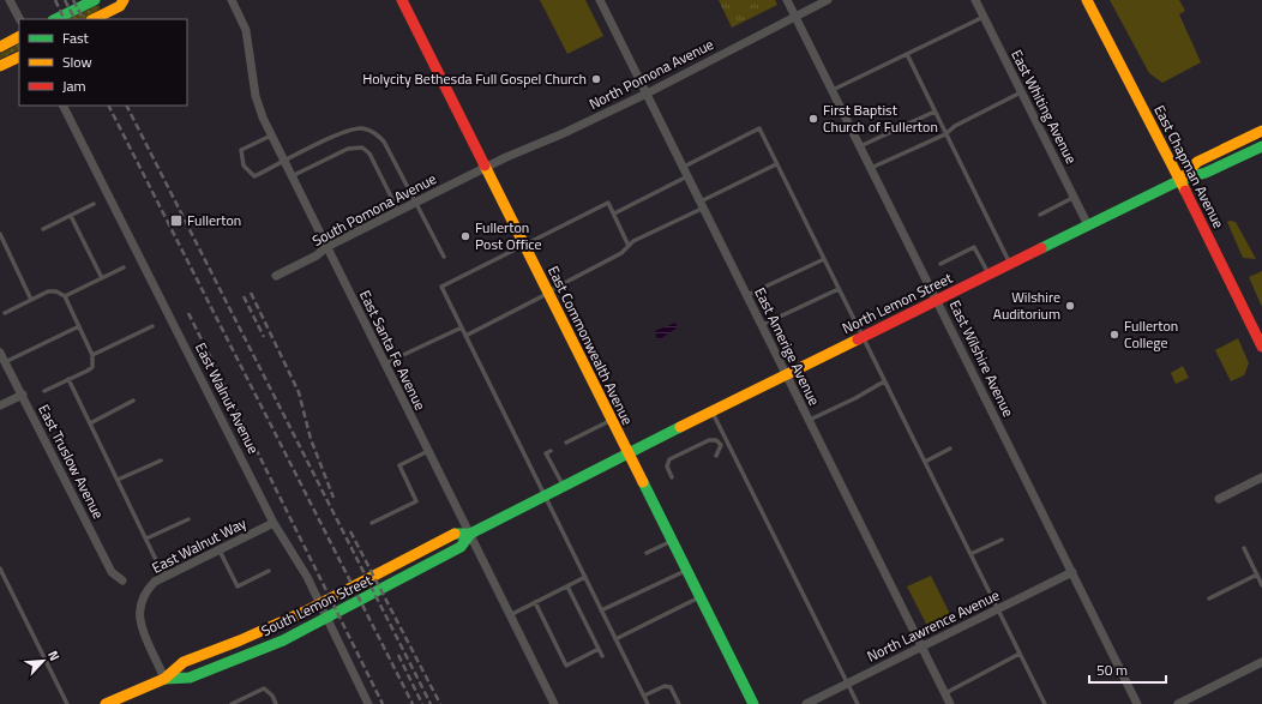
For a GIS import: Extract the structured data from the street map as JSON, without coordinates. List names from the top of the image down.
{
  "streets": {
    "street": [
      "North Pomona Avenue",
      "East Whiting Avenue",
      "East Chapman Avenue",
      "South Pomona Avenue",
      "North Lemon Street",
      "East Commonwealth Avenue",
      "East Amerige Avenue",
      "East Santa Fe Avenue",
      "East Wilshire Avenue",
      "East Walnut Avenue",
      "East Truslow Avenue",
      "East Walnut Way",
      "South Lemon Street",
      "North Lawrence Avenue"
    ]
  },
  "crossings": [
    ["North Pomona Avenue", "South Pomona Avenue"],
    ["North Pomona Avenue", "East Commonwealth Avenue"],
    ["North Pomona Avenue", "East Amerige Avenue"],
    ["North Pomona Avenue", "East Wilshire Avenue"],
    ["East Whiting Avenue", "North Lemon Street"],
    ["East Chapman Avenue", "North Lemon Street"],
    ["South Pomona Avenue", "East Commonwealth Avenue"],
    ["South Pomona Avenue", "East Santa Fe Avenue"],
    ["North Lemon Street", "East Commonwealth Avenue"],
    ["North Lemon Street", "East Amerige Avenue"],
    ["North Lemon Street", "East Wilshire Avenue"],
    ["North Lemon Street", "South Lemon Street"],
    ["East Commonwealth Avenue", "South Lemon Street"],
    ["East Amerige Avenue", "North Lawrence Avenue"],
    ["East Santa Fe Avenue", "South Lemon Street"],
    ["East Wilshire Avenue", "North Lawrence Avenue"],
    ["East Walnut Avenue", "East Walnut Way"],
    ["East Walnut Way", "South Lemon Street"]
  ],
  "places": {
    "other": [
      "Holycity Bethesda Full Gospel Church",
      "First Baptist Church of Fullerton",
      "Fullerton Post Office",
      "Wilshire Auditorium",
      "Fullerton College"
    ],
    "transit": ["Fullerton"]
  },
  "legend": ["Fast", "Slow", "Jam"],
  "scale_bar": "50 m",
  "north": "top right"
}
